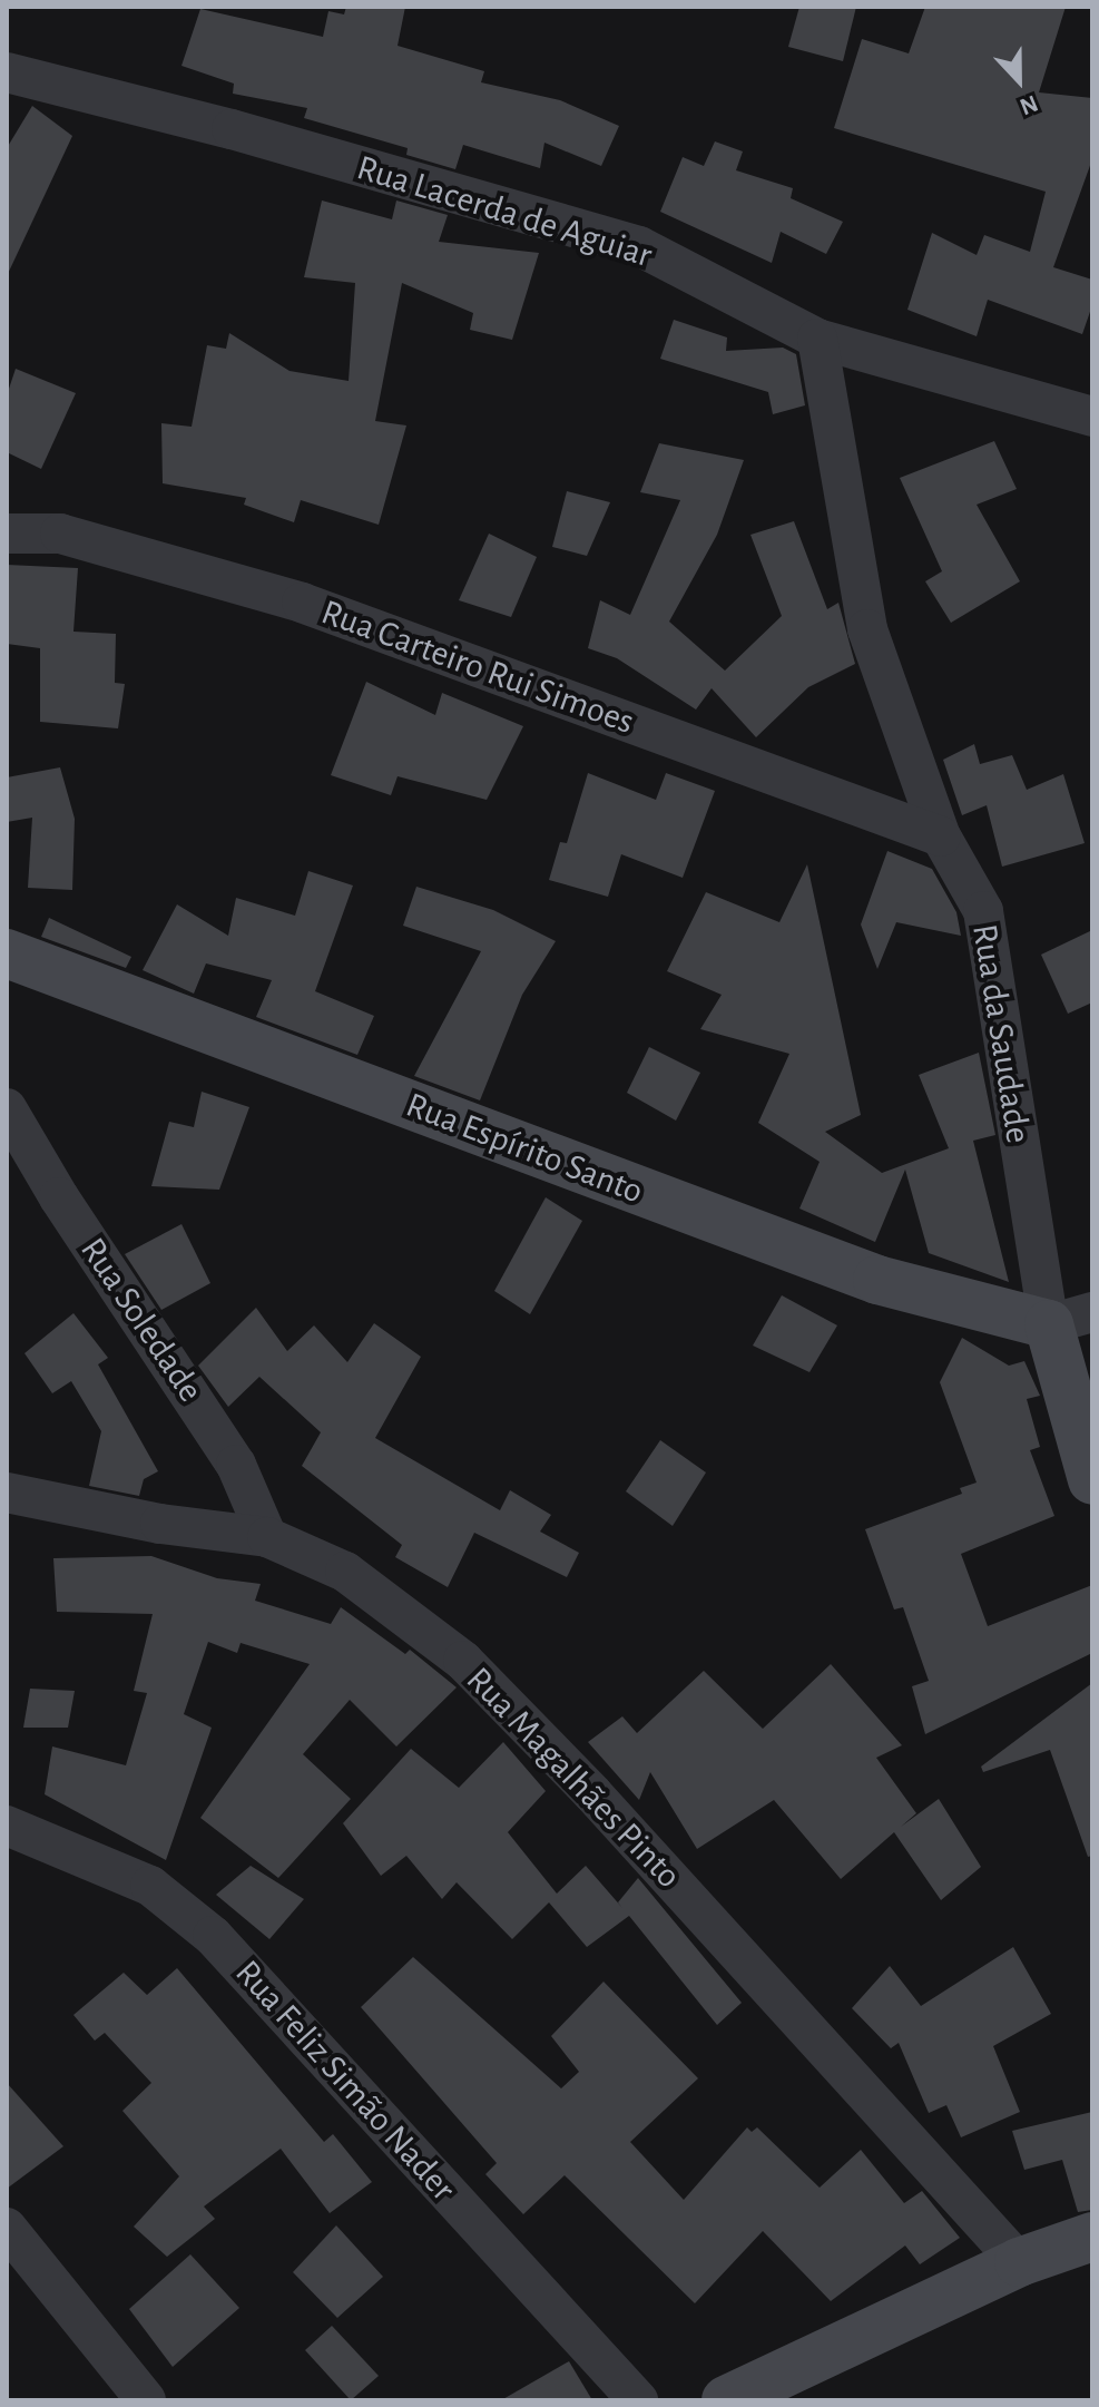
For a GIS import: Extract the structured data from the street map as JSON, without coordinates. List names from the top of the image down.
{
  "streets": {
    "street": [
      "Rua Lacerda de Aguiar",
      "Rua Carteiro Rui Simoes",
      "Rua da Saudade",
      "Rua Espírito Santo",
      "Rua Soledade",
      "Rua Magalhães Pinto",
      "Rua Feliz Simão Nader"
    ]
  },
  "crossings": [
    ["Rua Lacerda de Aguiar", "Rua da Saudade"],
    ["Rua Carteiro Rui Simoes", "Rua da Saudade"],
    ["Rua da Saudade", "Rua Espírito Santo"],
    ["Rua Soledade", "Rua Magalhães Pinto"]
  ],
  "north": "bottom"
}
